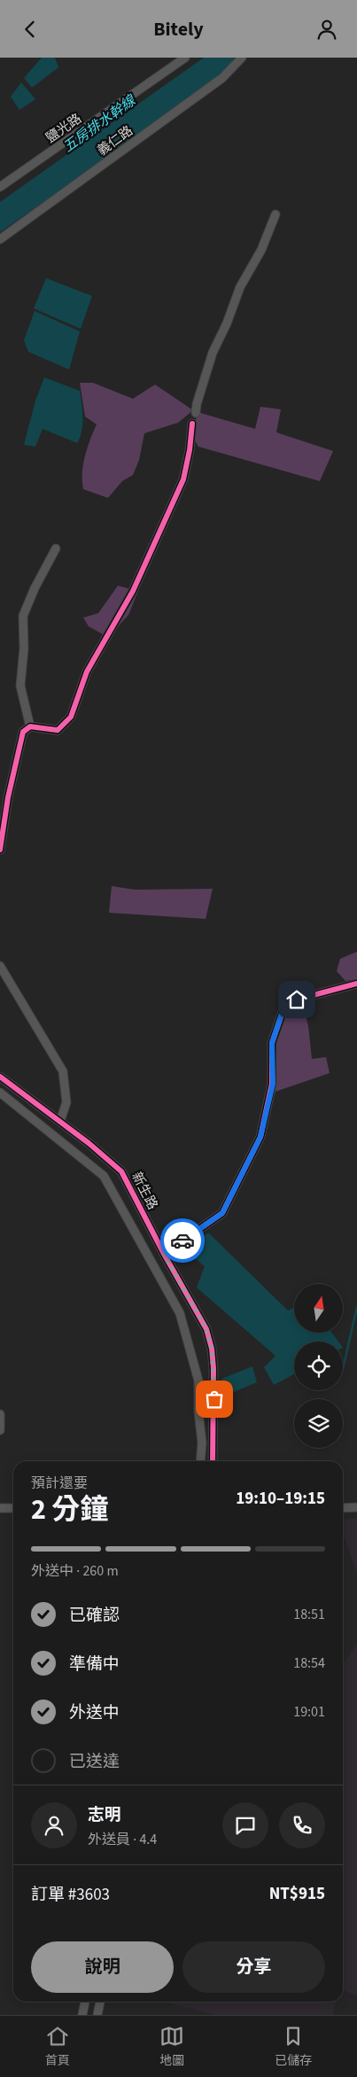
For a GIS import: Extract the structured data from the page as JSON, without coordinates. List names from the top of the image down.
{
  "streets": {
    "street": ["鹽光路", "義仁路", "新生路"]
  },
  "water": ["五房排水幹線"],
  "north": "top",
  "page": {
    "header": "Bitely",
    "heading": ["2 分鐘", "預計還要", "19:10–19:15"],
    "panel": [
      "志明",
      "外送員 · 4.4",
      "訂單 #3603",
      "NT$915"
    ],
    "bar": "外送中 · 260 m",
    "list": [
      ["已確認", "18:51"],
      ["準備中", "18:54"],
      ["外送中", "19:01"],
      "已送達"
    ],
    "buttons": ["說明", "分享"],
    "tabs": ["首頁", "地圖", "已儲存"]
  }
}
